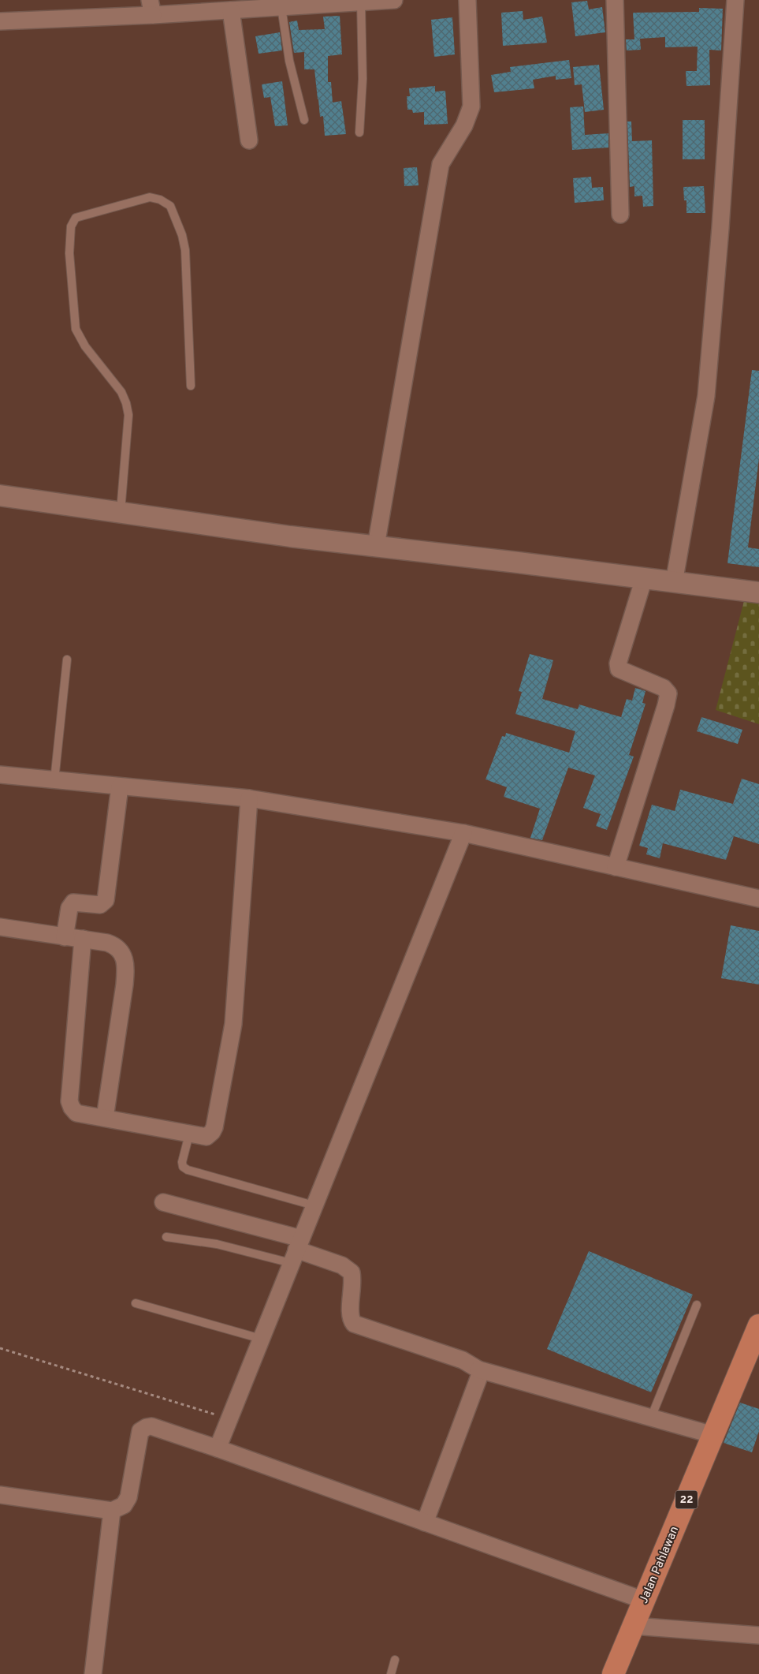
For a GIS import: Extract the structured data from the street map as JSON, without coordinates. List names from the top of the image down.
{
  "streets": {
    "highway": ["22", "Jalan Pahlawan"]
  }
}
